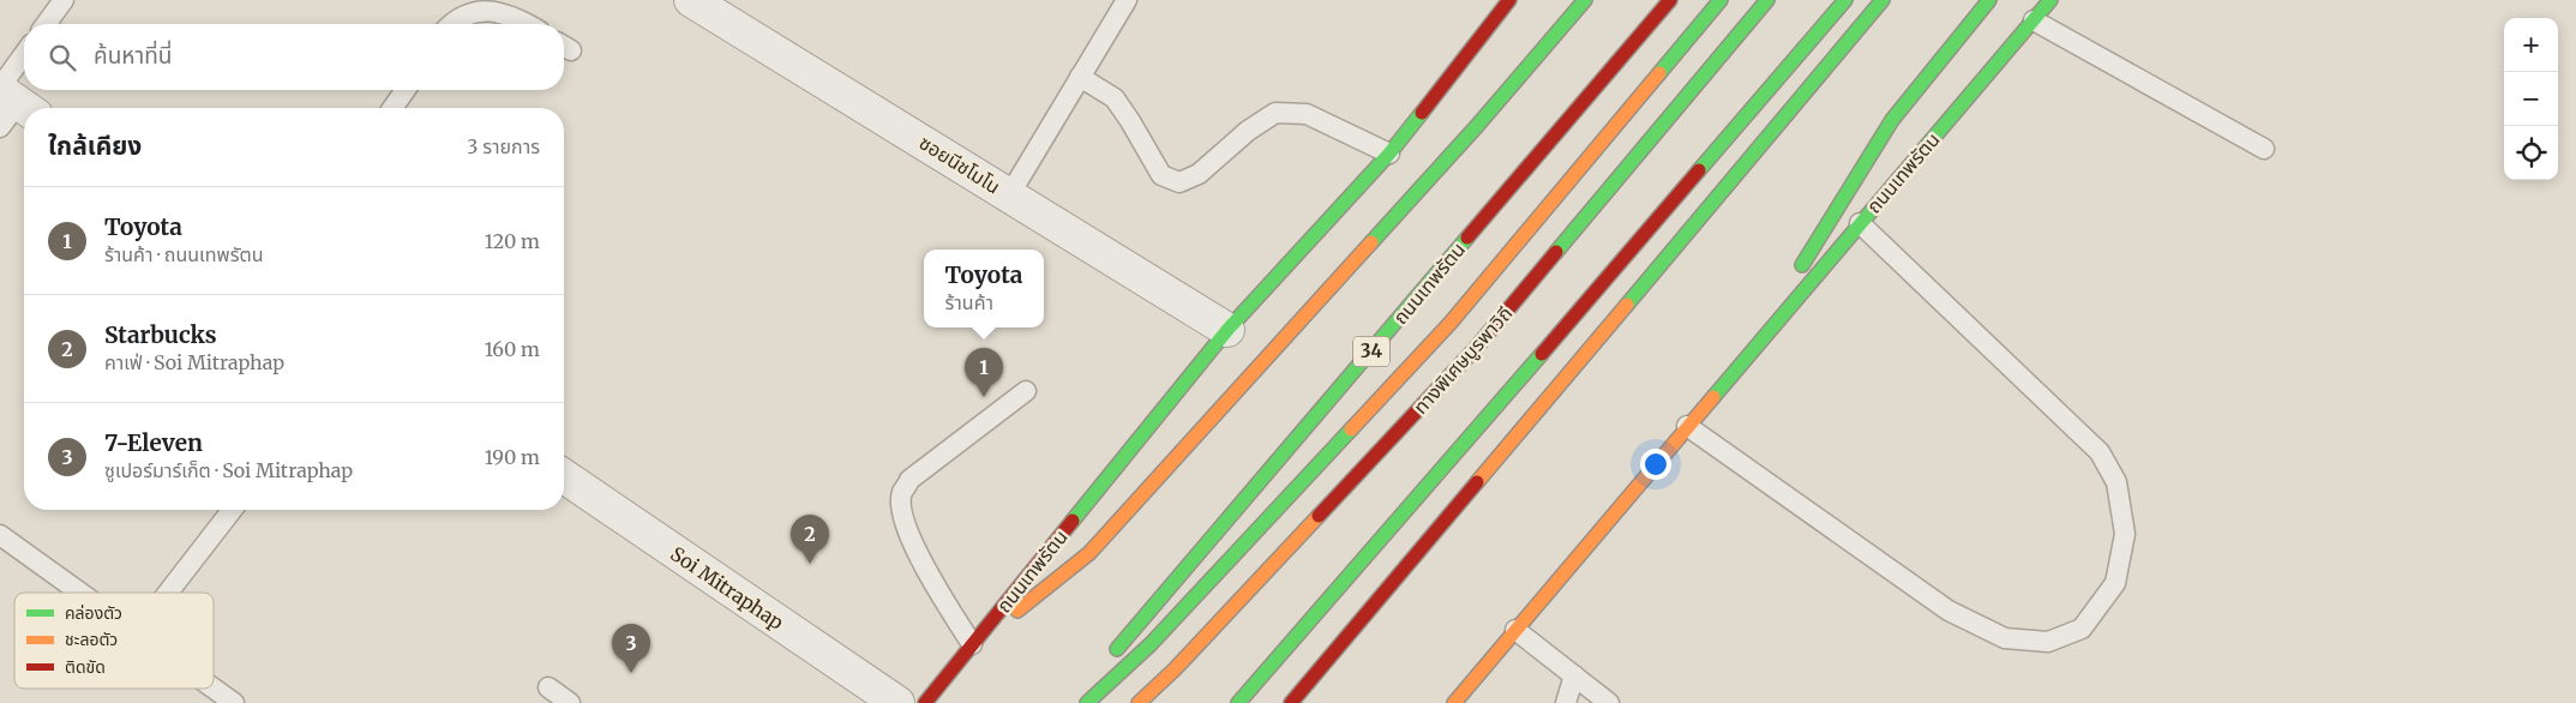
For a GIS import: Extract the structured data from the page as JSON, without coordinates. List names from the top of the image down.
{
  "streets": {
    "main road": ["ถนนเทพรัตน", "34", "ทางพิเศษบูรพาวิถี"],
    "street": ["ซอยนีชโมโน", "Soi Mitraphap"]
  },
  "crossings": [
    ["ซอยนีชโมโน", "ถนนเทพรัตน"]
  ],
  "legend": ["คล่องตัว", "ชะลอตัว", "ติดขัด"],
  "page": {
    "map_buttons": ["+", "−"],
    "search": "ค้นหาที่นี่",
    "heading": ["ใกล้เคียง", "3 รายการ"],
    "list": [
      {
        "mark": "1",
        "name": "Toyota",
        "note": "ร้านค้า · ถนนเทพรัตน",
        "value": "120 m"
      },
      {
        "mark": "2",
        "name": "Starbucks",
        "note": "คาเฟ่ · Soi Mitraphap",
        "value": "160 m"
      },
      {
        "mark": "3",
        "name": "7-Eleven",
        "note": "ซูเปอร์มาร์เก็ต · Soi Mitraphap",
        "value": "190 m"
      }
    ],
    "popup": ["Toyota", "ร้านค้า"],
    "pins": ["1", "2", "3"]
  }
}
